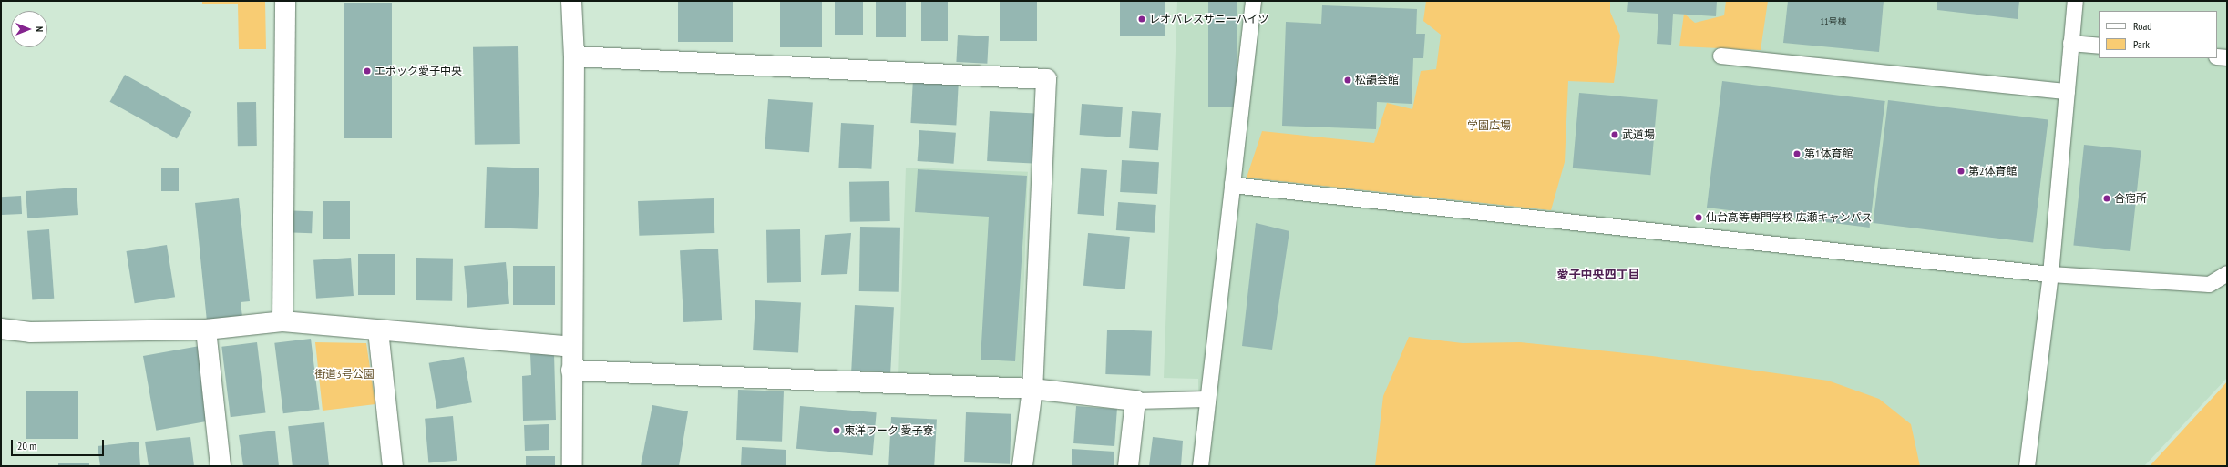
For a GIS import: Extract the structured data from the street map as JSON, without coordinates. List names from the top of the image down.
{
  "districts": ["愛子中央四丁目"],
  "parks": ["学園広場", "街道3号公園"],
  "places": [
    "レオパレスサニーハイツ",
    "エポック愛子中央",
    "松韻会館",
    "武道場",
    "第1体育館",
    "第2体育館",
    "合宿所",
    "仙台高等専門学校 広瀬キャンパス",
    "東洋ワーク 愛子寮"
  ],
  "house_numbers": ["11号棟"],
  "legend": ["Road", "Park"],
  "scale_bar": "20 m",
  "north": "right"
}
